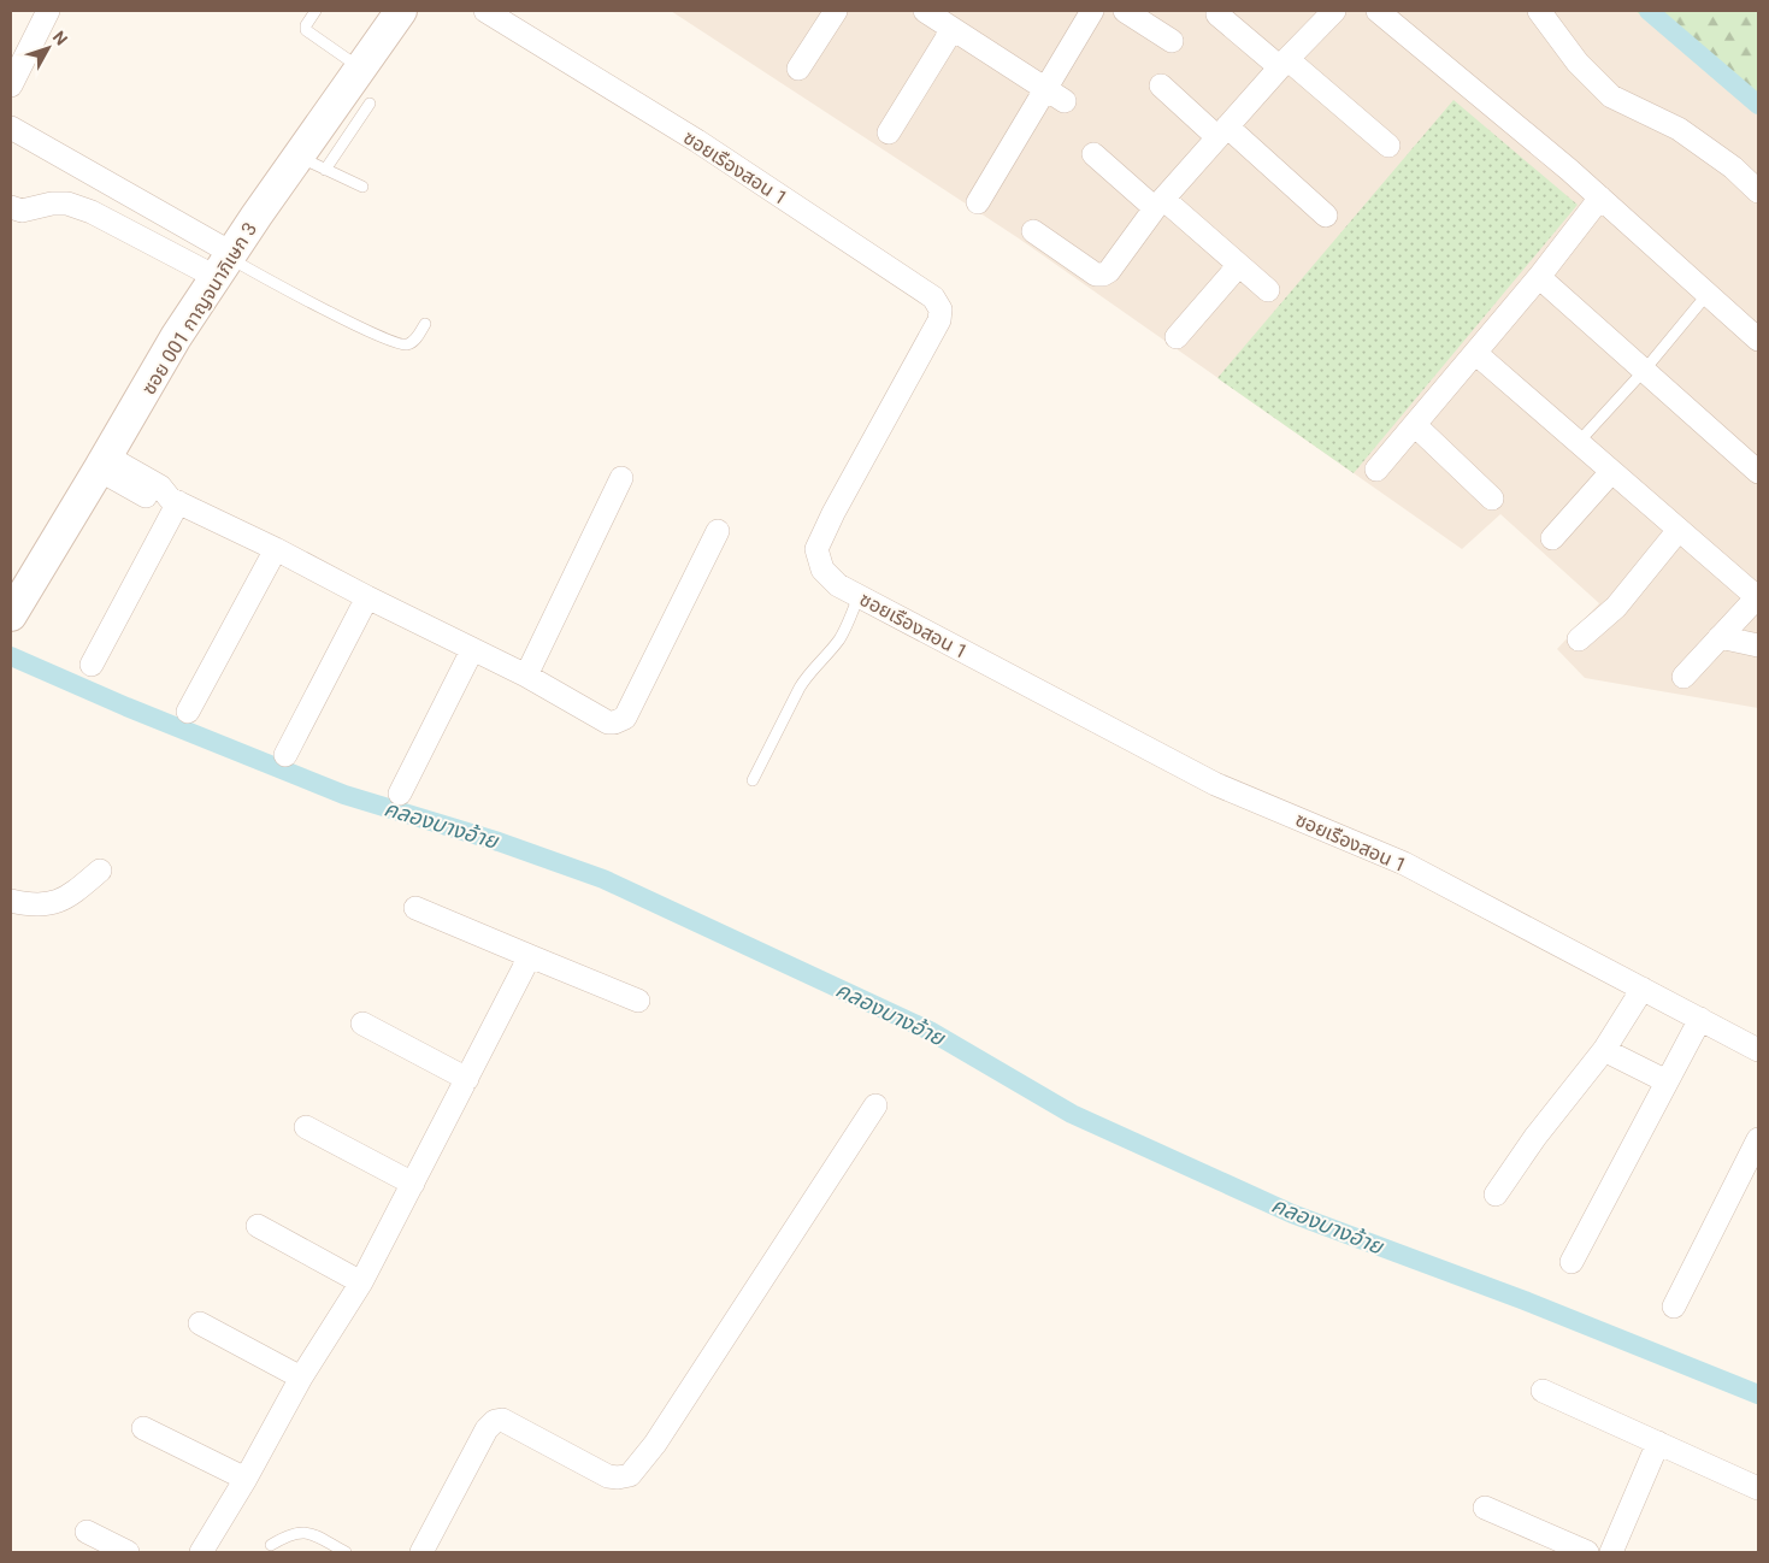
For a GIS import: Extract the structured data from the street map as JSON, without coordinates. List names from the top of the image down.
{
  "streets": {
    "street": ["ซอยเรืองสอน 1", "ซอย 001 กาญจนาภิเษก 3"]
  },
  "water": ["คลองบางอ้าย"],
  "north": "top right"
}
